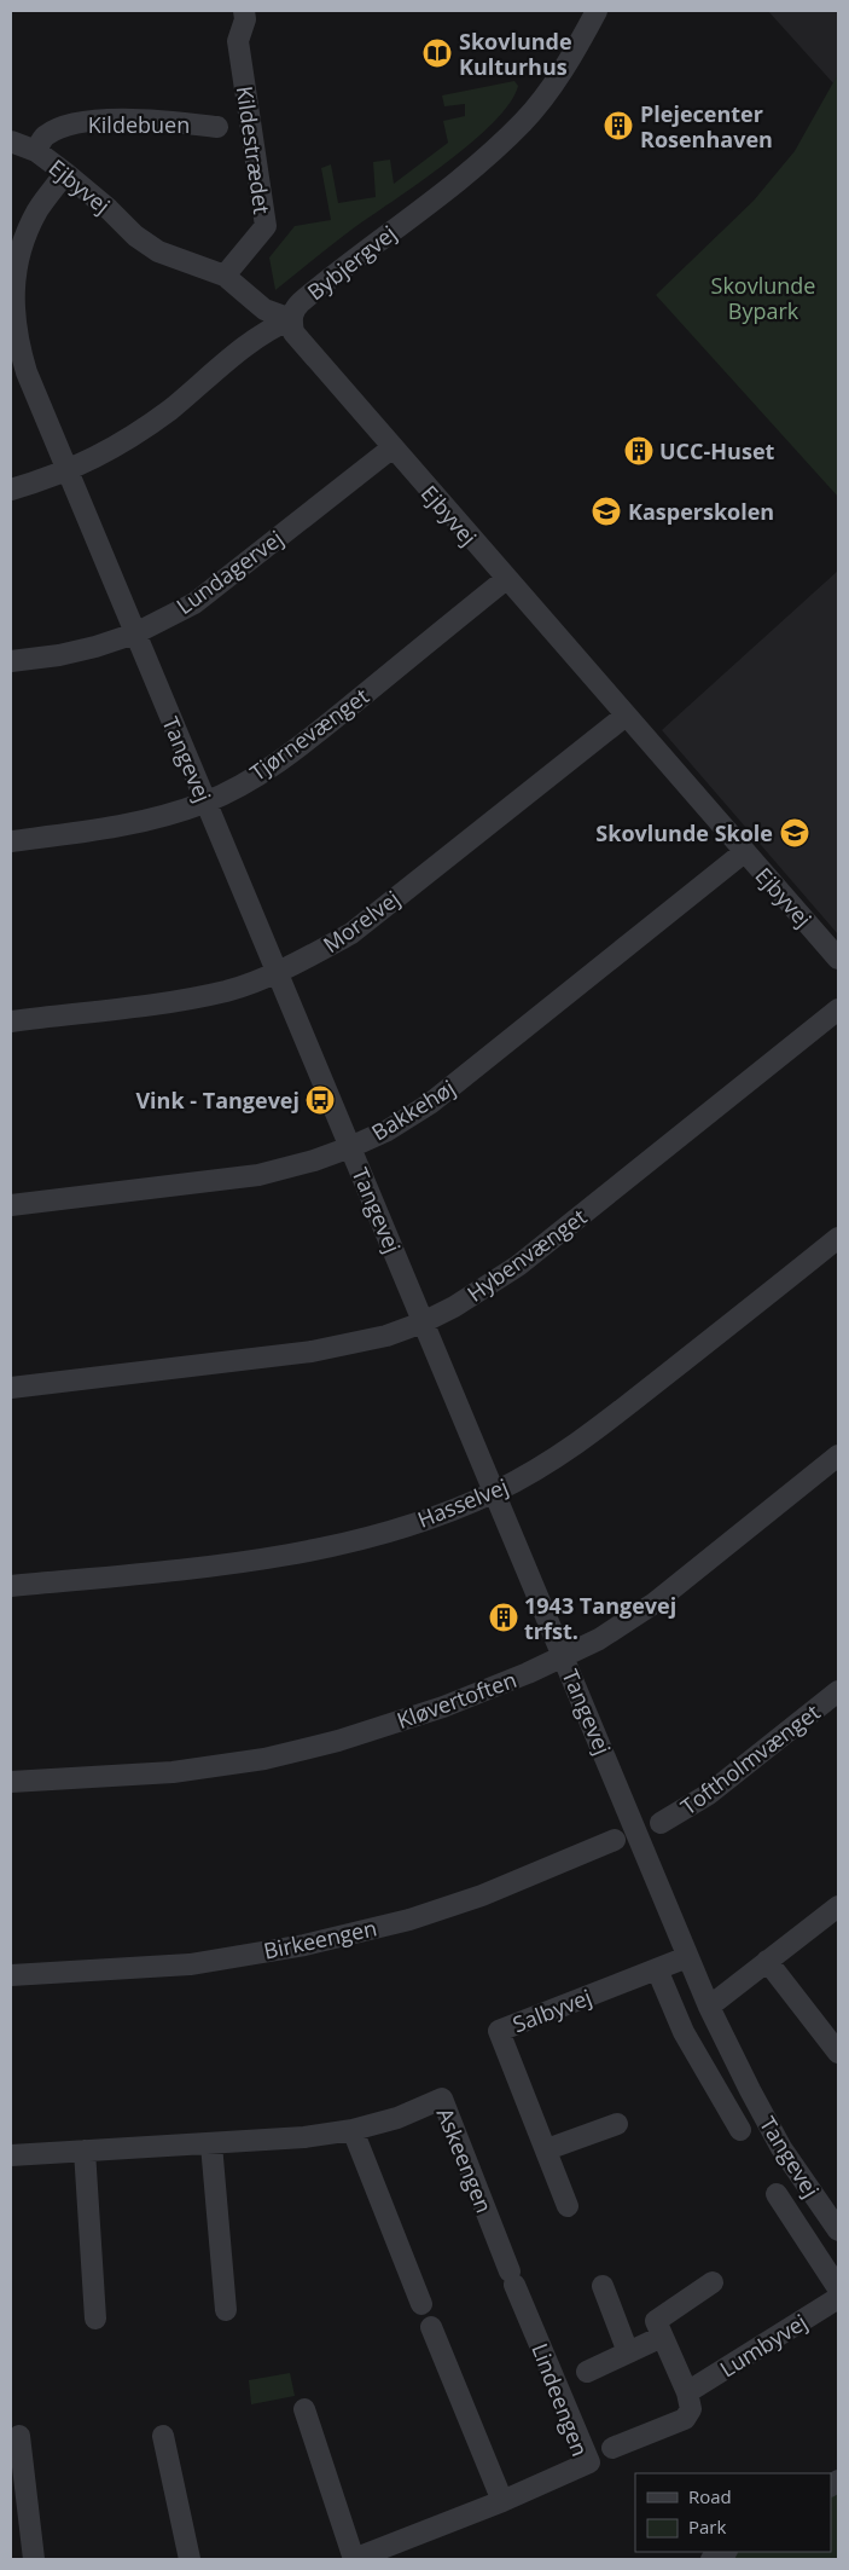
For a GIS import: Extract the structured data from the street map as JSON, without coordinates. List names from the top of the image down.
{
  "streets": {
    "street": [
      "Kildebuen",
      "Kildestrædet",
      "Ejbyvej",
      "Bybjergvej",
      "Lundagervej",
      "Tjørnevænget",
      "Tangevej",
      "Morelvej",
      "Bakkehøj",
      "Hybenvænget",
      "Hasselvej",
      "Kløvertoften",
      "Toftholmvænget",
      "Birkeengen",
      "Salbyvej",
      "Askeengen",
      "Lumbyvej",
      "Lindeengen"
    ]
  },
  "crossings": [
    ["Kildebuen", "Ejbyvej"],
    ["Kildestrædet", "Ejbyvej"],
    ["Ejbyvej", "Bybjergvej"],
    ["Ejbyvej", "Lundagervej"],
    ["Ejbyvej", "Tjørnevænget"],
    ["Ejbyvej", "Tangevej"],
    ["Ejbyvej", "Morelvej"],
    ["Ejbyvej", "Bakkehøj"],
    ["Bybjergvej", "Tangevej"],
    ["Lundagervej", "Tangevej"],
    ["Tjørnevænget", "Tangevej"],
    ["Tangevej", "Morelvej"],
    ["Tangevej", "Bakkehøj"],
    ["Tangevej", "Hybenvænget"],
    ["Tangevej", "Hasselvej"],
    ["Tangevej", "Kløvertoften"],
    ["Tangevej", "Salbyvej"],
    ["Askeengen", "Lindeengen"]
  ],
  "parks": ["Skovlunde Bypark"],
  "places": {
    "library": ["Skovlunde Kulturhus"],
    "building": ["Plejecenter Rosenhaven", "UCC-Huset", "1943 Tangevej trfst."],
    "school or university": ["Kasperskolen", "Skovlunde Skole"],
    "bus stop": ["Vink - Tangevej"]
  },
  "legend": ["Road", "Park"]
}
